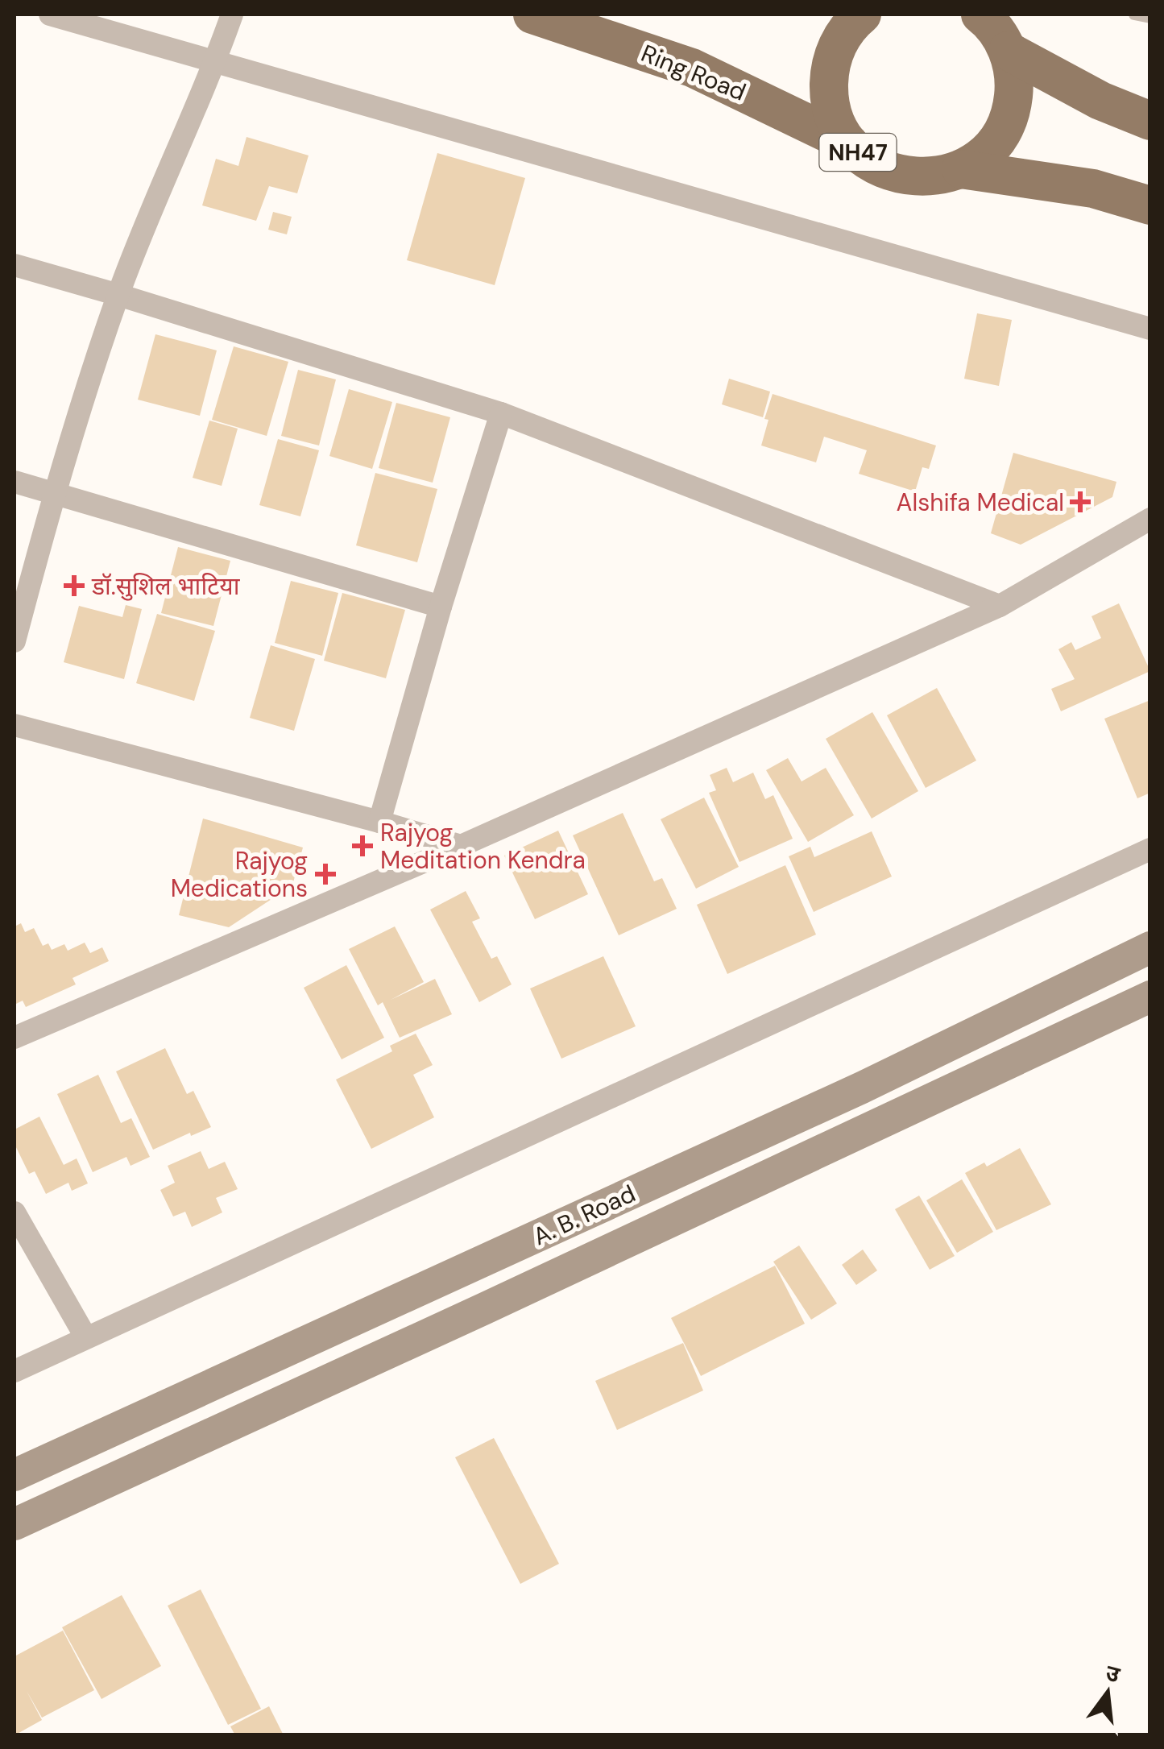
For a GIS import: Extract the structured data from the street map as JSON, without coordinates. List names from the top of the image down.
{
  "streets": {
    "highway": ["Ring Road", "NH47"],
    "main road": ["A. B. Road"]
  },
  "crossings": [
    ["Ring Road", "NH47"]
  ],
  "places": {
    "health": [
      "Alshifa Medical",
      "डॉ.सुशिल भाटिया",
      "Rajyog Meditation Kendra",
      "Rajyog Medications"
    ]
  },
  "north": "top"
}
